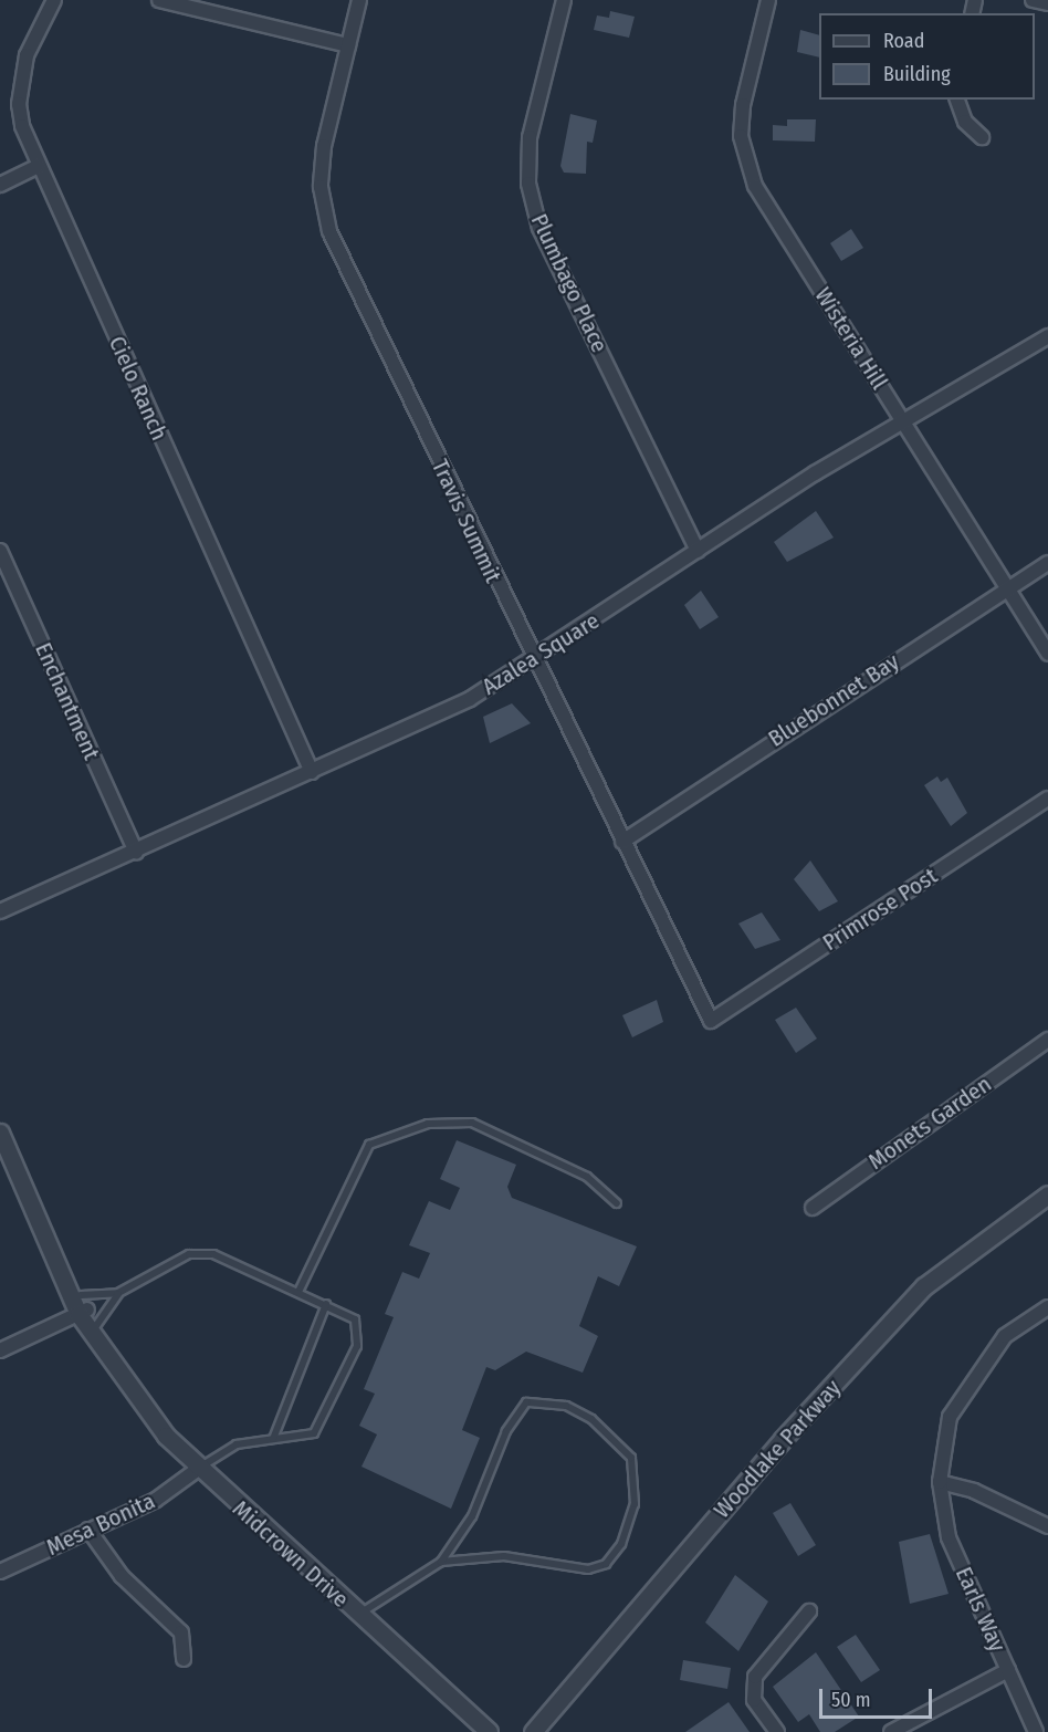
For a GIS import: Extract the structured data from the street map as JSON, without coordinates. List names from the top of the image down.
{
  "streets": {
    "street": [
      "Plumbago Place",
      "Wisteria Hill",
      "Cielo Ranch",
      "Travis Summit",
      "Azalea Square",
      "Bluebonnet Bay",
      "Enchantment",
      "Primrose Post",
      "Monets Garden",
      "Woodlake Parkway",
      "Mesa Bonita",
      "Midcrown Drive",
      "Earls Way"
    ]
  },
  "crossings": [
    ["Plumbago Place", "Azalea Square"],
    ["Wisteria Hill", "Azalea Square"],
    ["Wisteria Hill", "Bluebonnet Bay"],
    ["Cielo Ranch", "Azalea Square"],
    ["Travis Summit", "Azalea Square"],
    ["Travis Summit", "Bluebonnet Bay"],
    ["Travis Summit", "Primrose Post"],
    ["Azalea Square", "Enchantment"],
    ["Mesa Bonita", "Midcrown Drive"]
  ],
  "legend": ["Road", "Building"],
  "scale_bar": "50 m"
}
